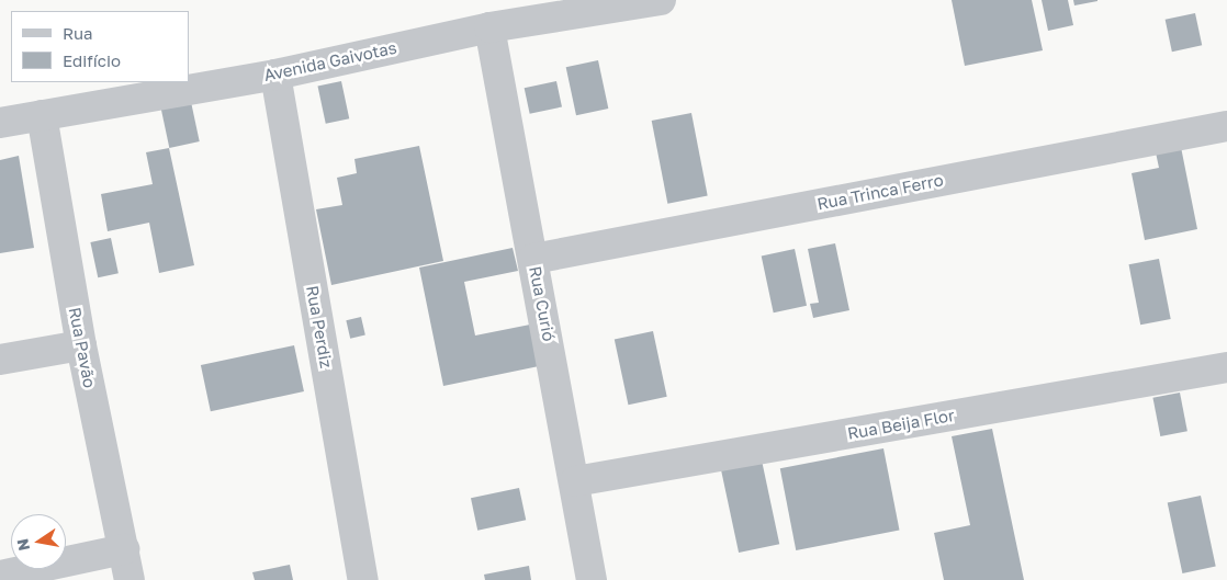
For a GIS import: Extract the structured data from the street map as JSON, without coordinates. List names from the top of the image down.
{
  "streets": {
    "street": [
      "Avenida Gaivotas",
      "Rua Trinca Ferro",
      "Rua Curió",
      "Rua Perdiz",
      "Rua Pavão",
      "Rua Beija Flor"
    ]
  },
  "crossings": [
    ["Avenida Gaivotas", "Rua Curió"],
    ["Avenida Gaivotas", "Rua Perdiz"],
    ["Avenida Gaivotas", "Rua Pavão"],
    ["Rua Trinca Ferro", "Rua Curió"],
    ["Rua Curió", "Rua Beija Flor"]
  ],
  "legend": ["Rua", "Edifício"],
  "north": "left"
}
